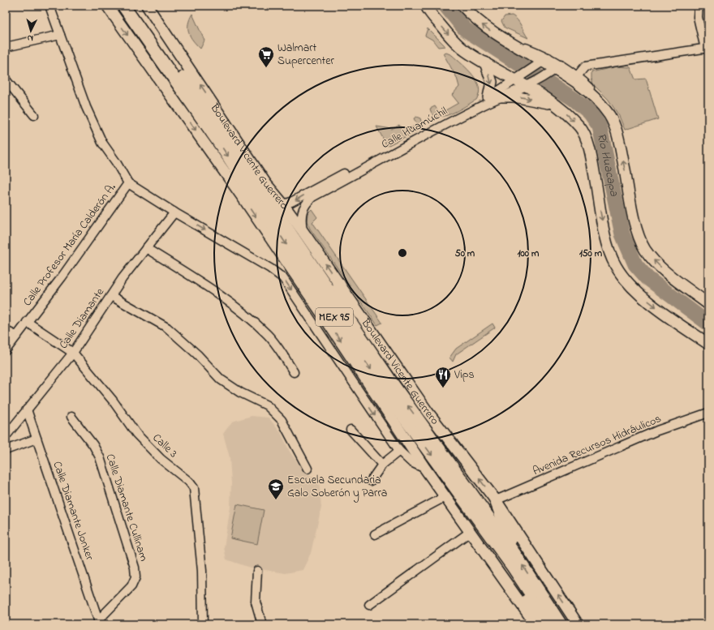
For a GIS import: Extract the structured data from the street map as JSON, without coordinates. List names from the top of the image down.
{
  "streets": {
    "highway": ["Boulevard Vicente Guerrero", "MEX 95"],
    "street": [
      "Calle Huamúchil",
      "Calle Profesor María Calderón A.",
      "Calle Diamante",
      "Avenida Recursos Hidráulicos",
      "Calle 3",
      "Calle Diamante Cullinam",
      "Calle Diamante Jonker"
    ]
  },
  "crossings": [
    ["Calle Huamúchil", "Boulevard Vicente Guerrero"],
    ["Boulevard Vicente Guerrero", "Avenida Recursos Hidráulicos"],
    ["Calle Profesor María Calderón A.", "Calle 3"],
    ["Calle Diamante", "Calle 3"],
    ["Calle Diamante", "Calle Diamante Jonker"],
    ["Calle Diamante Cullinam", "Calle Diamante Jonker"]
  ],
  "water": ["Río Huacapa"],
  "places": {
    "supermarket": ["Walmart Supercenter"],
    "restaurant": ["Vips"],
    "school or university": ["Escuela Secundaria Galo Soberón y Parra"]
  },
  "north": "bottom",
  "rings": ["50 m", "100 m", "150 m"]
}
